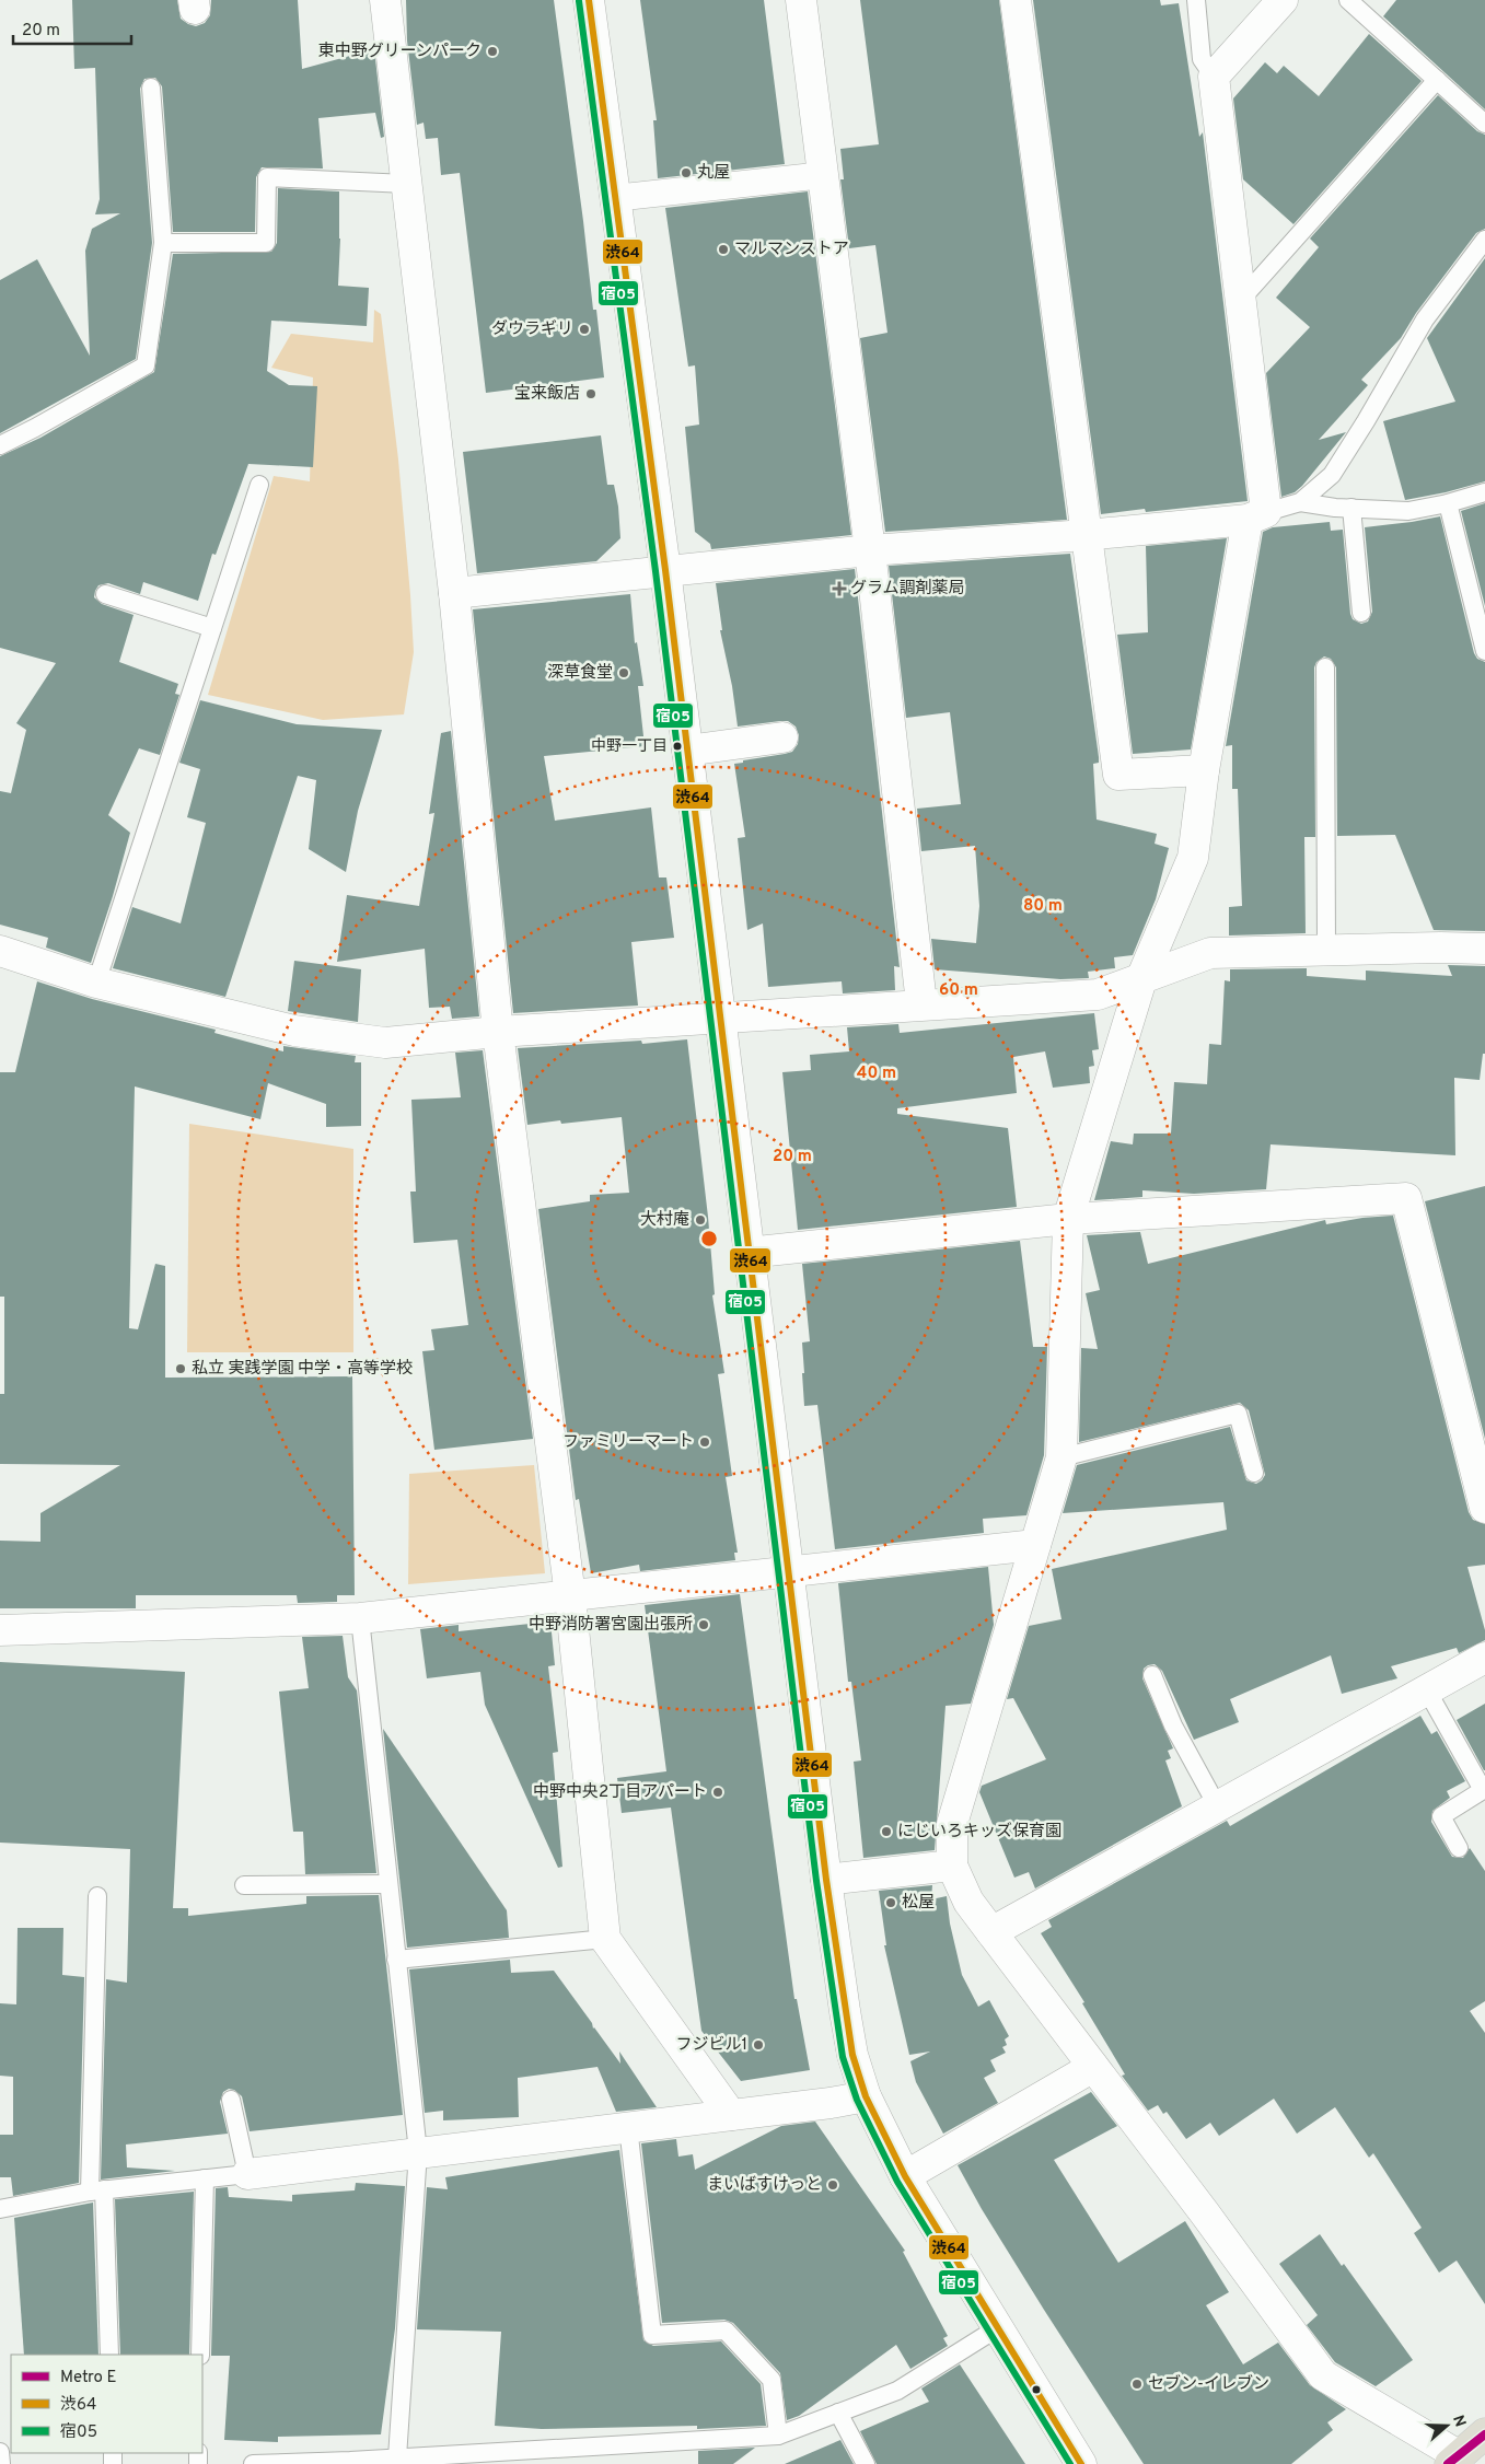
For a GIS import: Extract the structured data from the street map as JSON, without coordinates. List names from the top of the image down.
{
  "places": {
    "other": [
      "東中野グリーンパーク",
      "丸屋",
      "マルマンストア",
      "ダウラギリ",
      "宝来飯店",
      "深草食堂",
      "中野一丁目",
      "大村庵",
      "私立 実践学園 中学・高等学校",
      "ファミリーマート",
      "中野消防署宮園出張所",
      "中野中央2丁目アパート",
      "にじいろキッズ保育園",
      "松屋",
      "フジビル1",
      "まいばすけっと",
      "セブン-イレブン"
    ],
    "health": ["グラム調剤薬局"]
  },
  "lines": ["transit line 渋64", "transit line 宿05", "metro line E"],
  "legend": ["Metro E", "渋64", "宿05"],
  "scale_bar": "20 m",
  "north": "right",
  "rings": [
    "80 m",
    "60 m",
    "40 m",
    "20 m"
  ]
}
